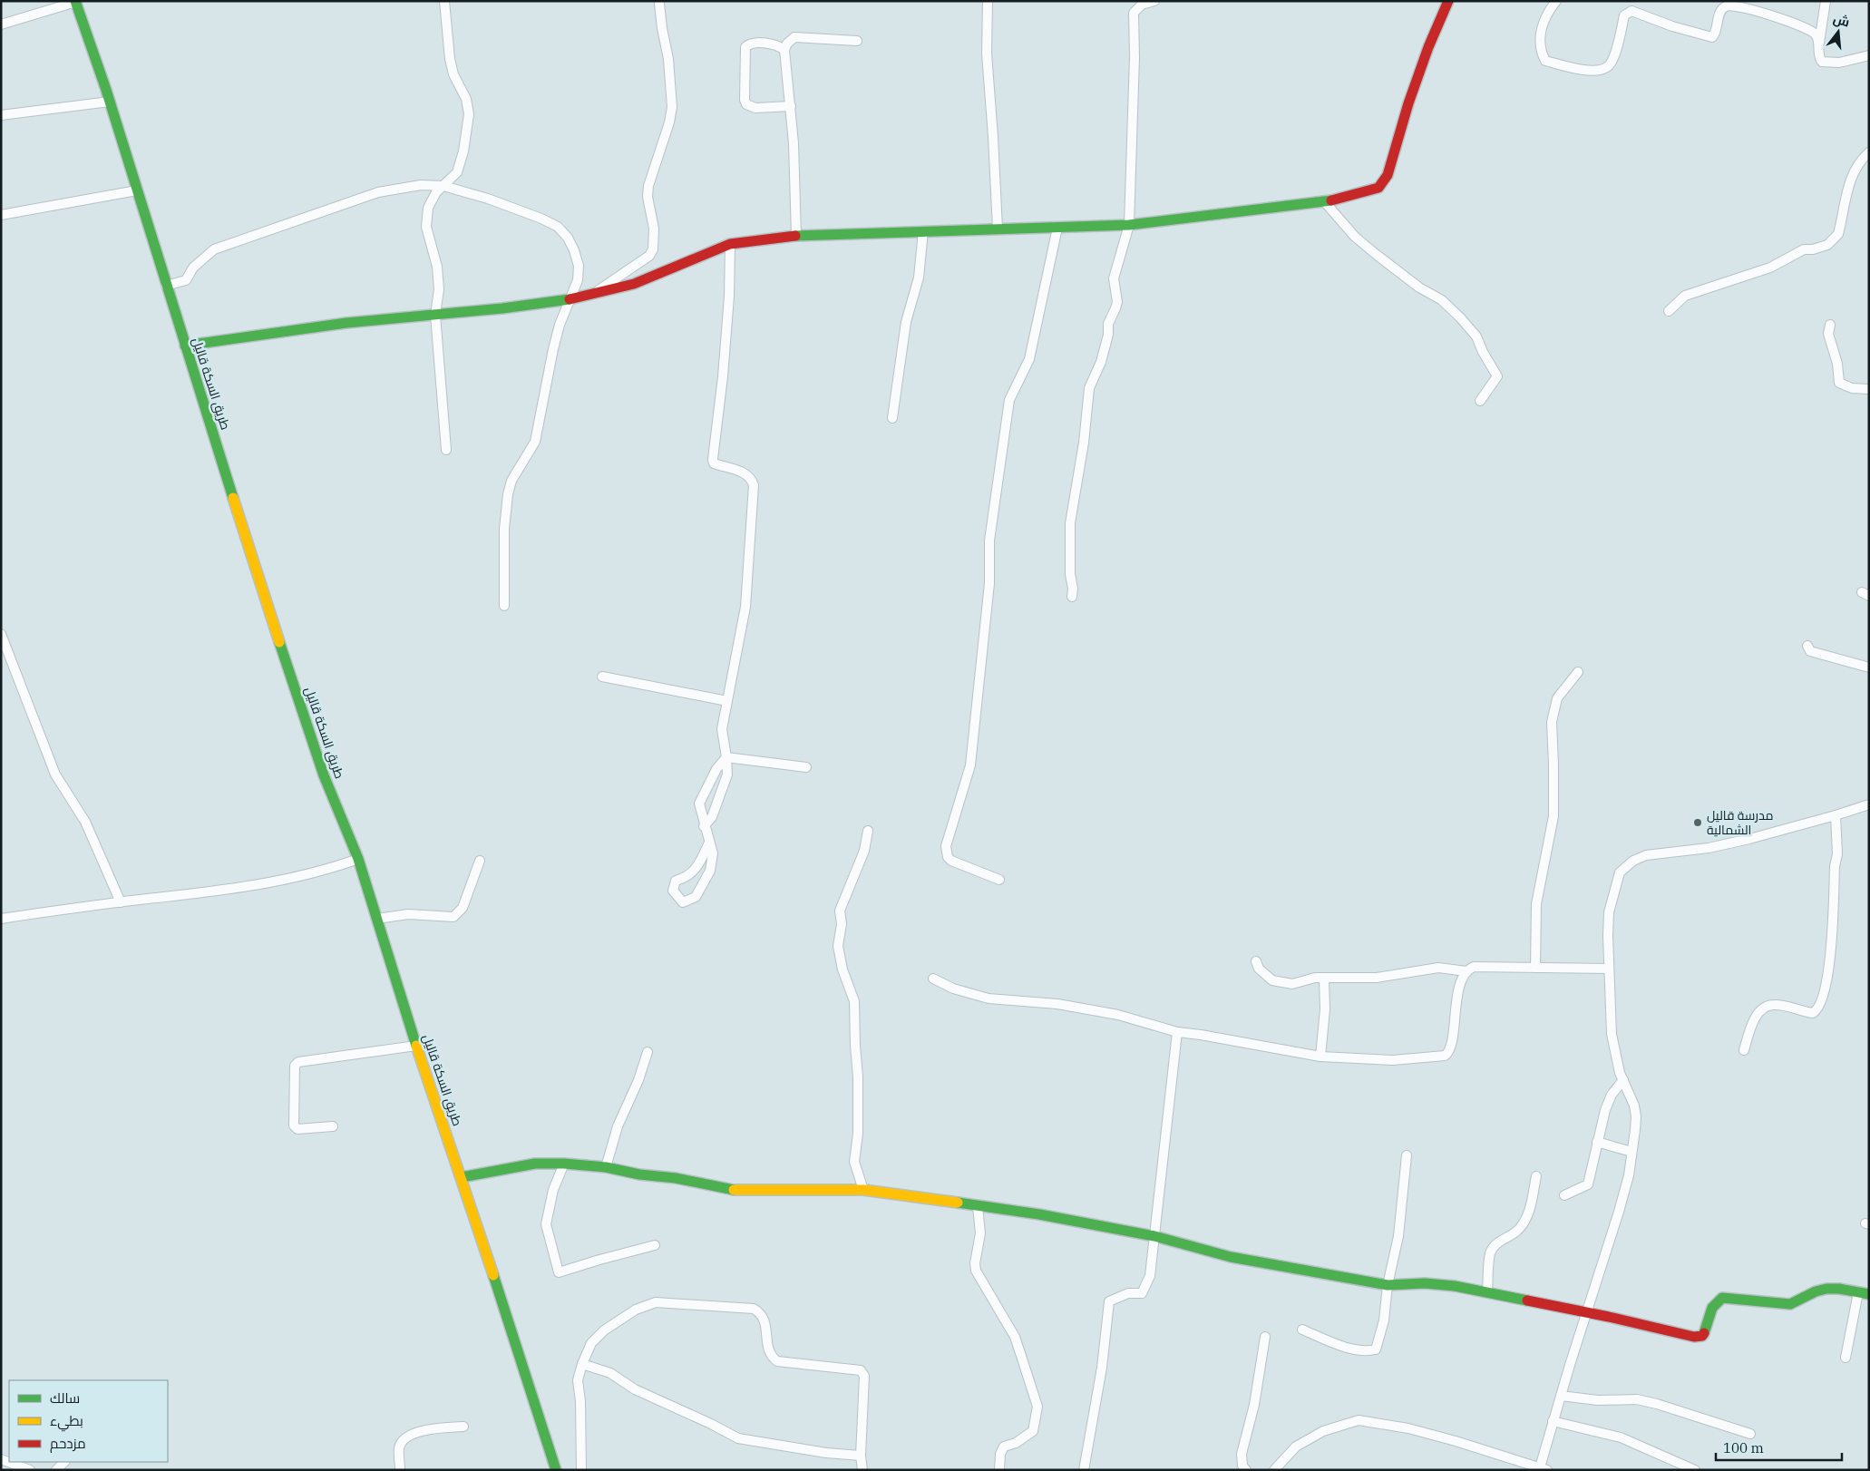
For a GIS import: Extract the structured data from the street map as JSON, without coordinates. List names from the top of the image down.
{
  "streets": {
    "street": ["طريق السكة قاليل"]
  },
  "places": ["مدرسة قاليل الشمالية"],
  "legend": ["سالك", "بطيء", "مزدحم"],
  "scale_bar": "100 m",
  "north": "top"
}
